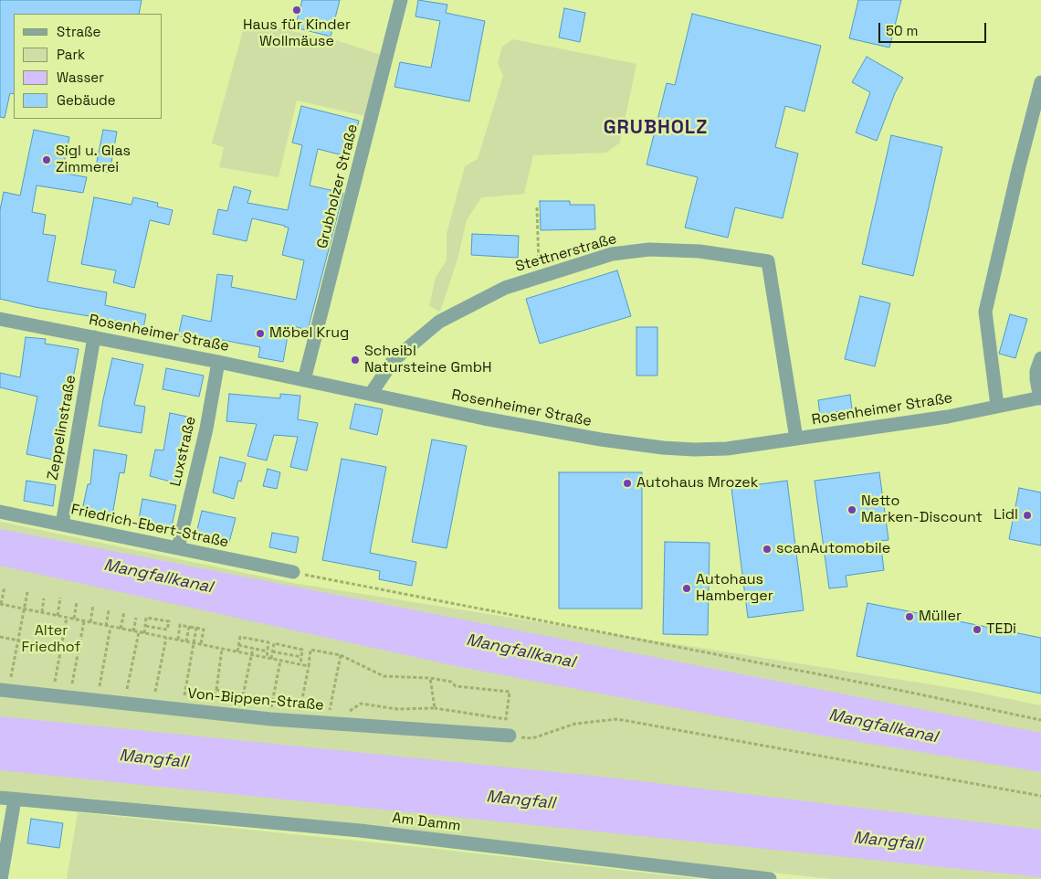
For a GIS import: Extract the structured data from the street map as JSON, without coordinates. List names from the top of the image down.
{
  "streets": {
    "street": [
      "Grubholzer Straße",
      "Stettnerstraße",
      "Rosenheimer Straße",
      "Zeppelinstraße",
      "Luxstraße",
      "Friedrich-Ebert-Straße",
      "Von-Bippen-Straße",
      "Am Damm"
    ]
  },
  "crossings": [
    ["Grubholzer Straße", "Rosenheimer Straße"],
    ["Stettnerstraße", "Rosenheimer Straße"],
    ["Rosenheimer Straße", "Zeppelinstraße"],
    ["Rosenheimer Straße", "Luxstraße"],
    ["Zeppelinstraße", "Friedrich-Ebert-Straße"],
    ["Luxstraße", "Friedrich-Ebert-Straße"]
  ],
  "districts": ["GRUBHOLZ"],
  "water": ["Mangfallkanal", "Mangfall"],
  "parks": ["Alter Friedhof"],
  "places": [
    "Haus für Kinder Wollmäuse",
    "Sigl u. Glas Zimmerei",
    "Möbel Krug",
    "Scheibl Natursteine GmbH",
    "Autohaus Mrozek",
    "Netto Marken-Discount",
    "Lidl",
    "scanAutomobile",
    "Autohaus Hamberger",
    "Müller",
    "TEDi"
  ],
  "legend": [
    "Straße",
    "Park",
    "Wasser",
    "Gebäude"
  ],
  "scale_bar": "50 m"
}
